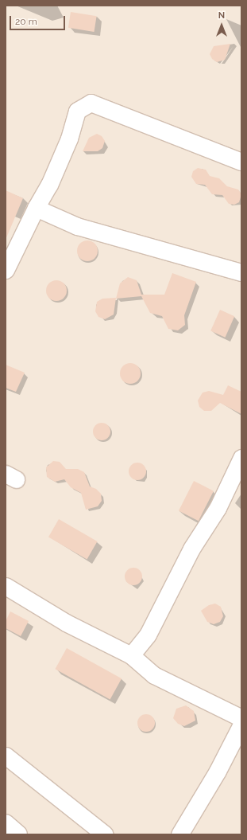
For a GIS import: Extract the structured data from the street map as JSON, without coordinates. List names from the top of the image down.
{
  "scale_bar": "20 m",
  "north": "top"
}
